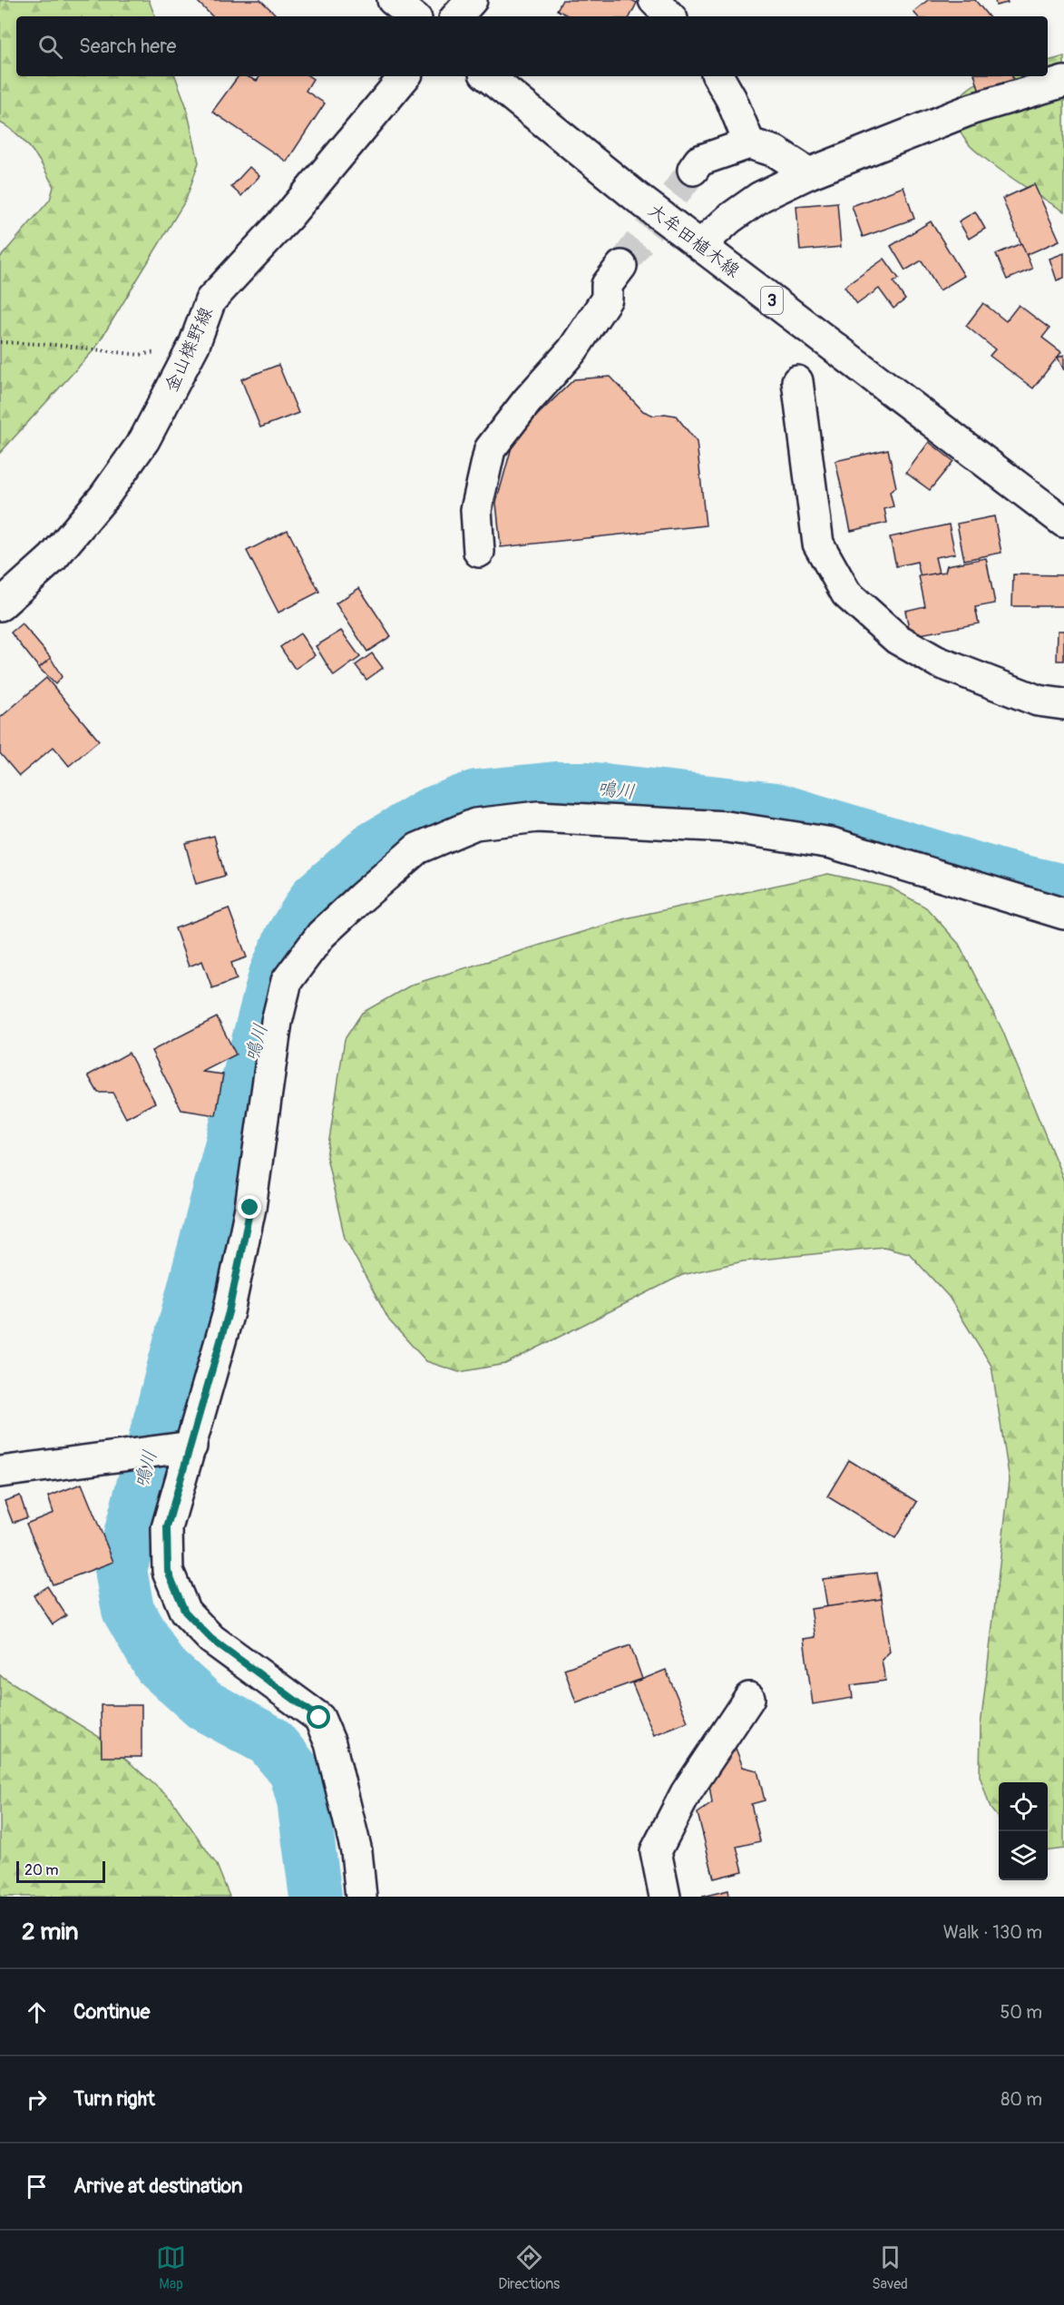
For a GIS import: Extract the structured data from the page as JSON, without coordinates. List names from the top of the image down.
{
  "streets": {
    "street": ["大牟田植木線", "3", "金山檪野線"]
  },
  "water": ["鳴川"],
  "scale_bar": "20 m",
  "page": {
    "search": "Search here",
    "scale": "20 m",
    "heading": ["2 min", "Walk · 130 m"],
    "list": [
      ["Continue", "50 m"],
      ["Turn right", "80 m"],
      "Arrive at destination"
    ],
    "nav": ["Map", "Directions", "Saved"]
  }
}
